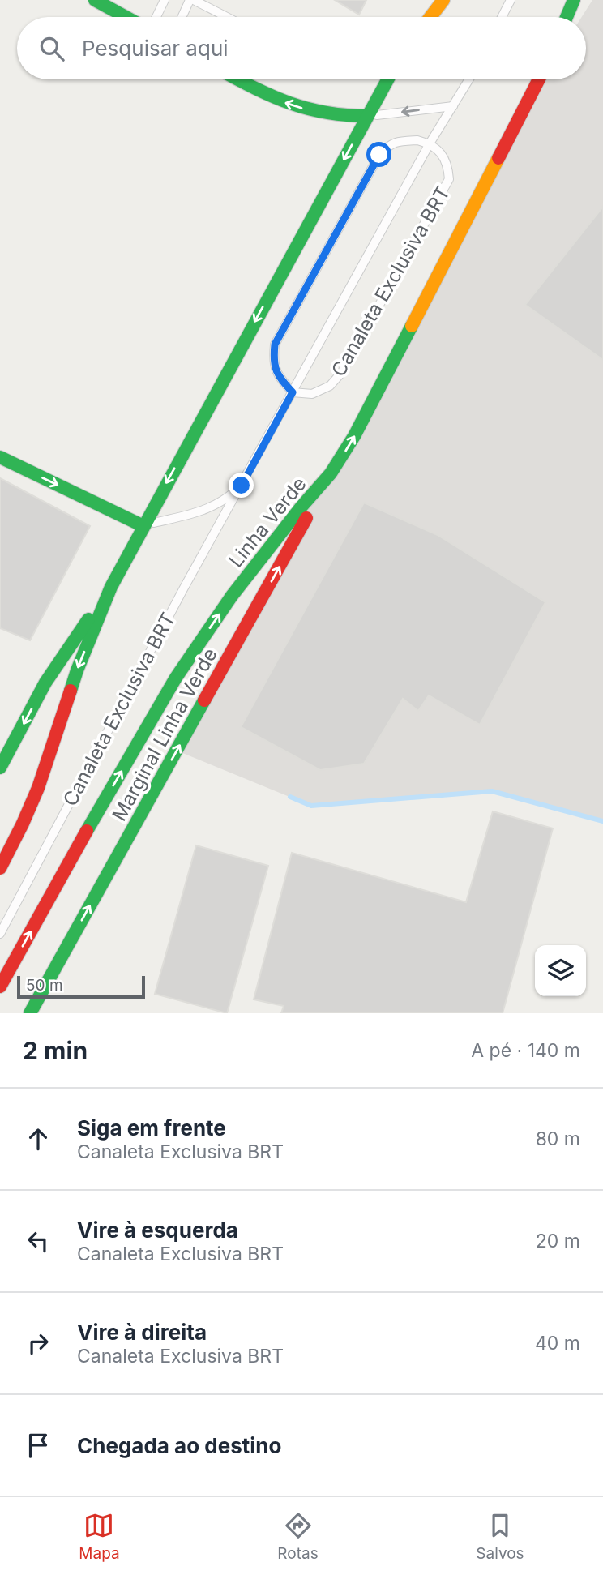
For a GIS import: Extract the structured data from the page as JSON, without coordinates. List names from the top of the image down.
{
  "streets": {
    "main road": ["Linha Verde", "Marginal Linha Verde"],
    "lane": ["Canaleta Exclusiva BRT"]
  },
  "crossings": [
    ["Linha Verde", "Marginal Linha Verde"]
  ],
  "one_way": ["Marginal Linha Verde"],
  "scale_bar": "50 m",
  "page": {
    "search": "Pesquisar aqui",
    "scale": "50 m",
    "heading": ["2 min", "A pé · 140 m"],
    "list": [
      ["Siga em frente", "Canaleta Exclusiva BRT", "80 m"],
      ["Vire à esquerda", "Canaleta Exclusiva BRT", "20 m"],
      ["Vire à direita", "Canaleta Exclusiva BRT", "40 m"],
      "Chegada ao destino"
    ],
    "nav": ["Mapa", "Rotas", "Salvos"]
  }
}
